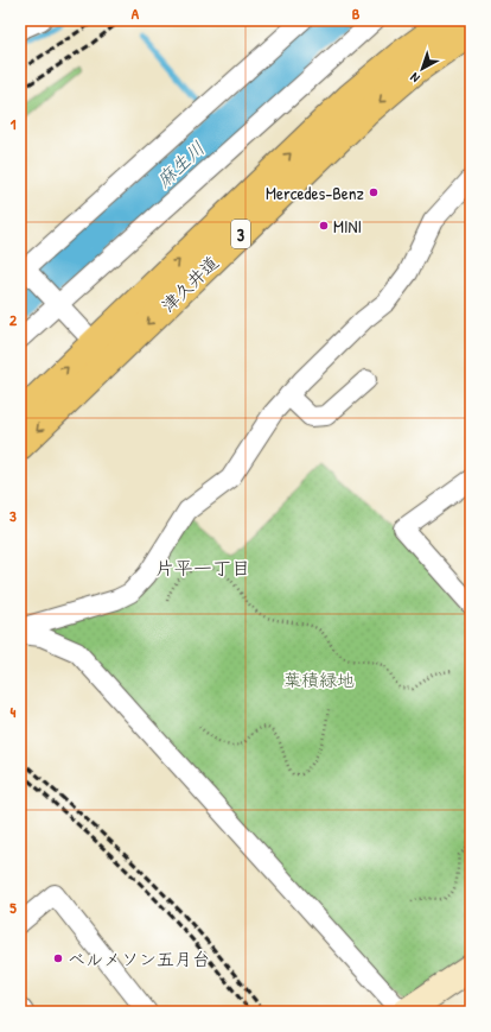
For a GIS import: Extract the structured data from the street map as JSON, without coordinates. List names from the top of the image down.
{
  "streets": {
    "main road": ["3", "津久井道"]
  },
  "districts": ["片平一丁目"],
  "water": ["麻生川"],
  "parks": ["葉積緑地"],
  "places": ["Mercedes-Benz", "MINI", "ベルメソン五月台"],
  "north": "bottom left",
  "grid": {
    "columns": ["A", "B"],
    "rows": [
      "1",
      "2",
      "3",
      "4",
      "5"
    ]
  }
}
